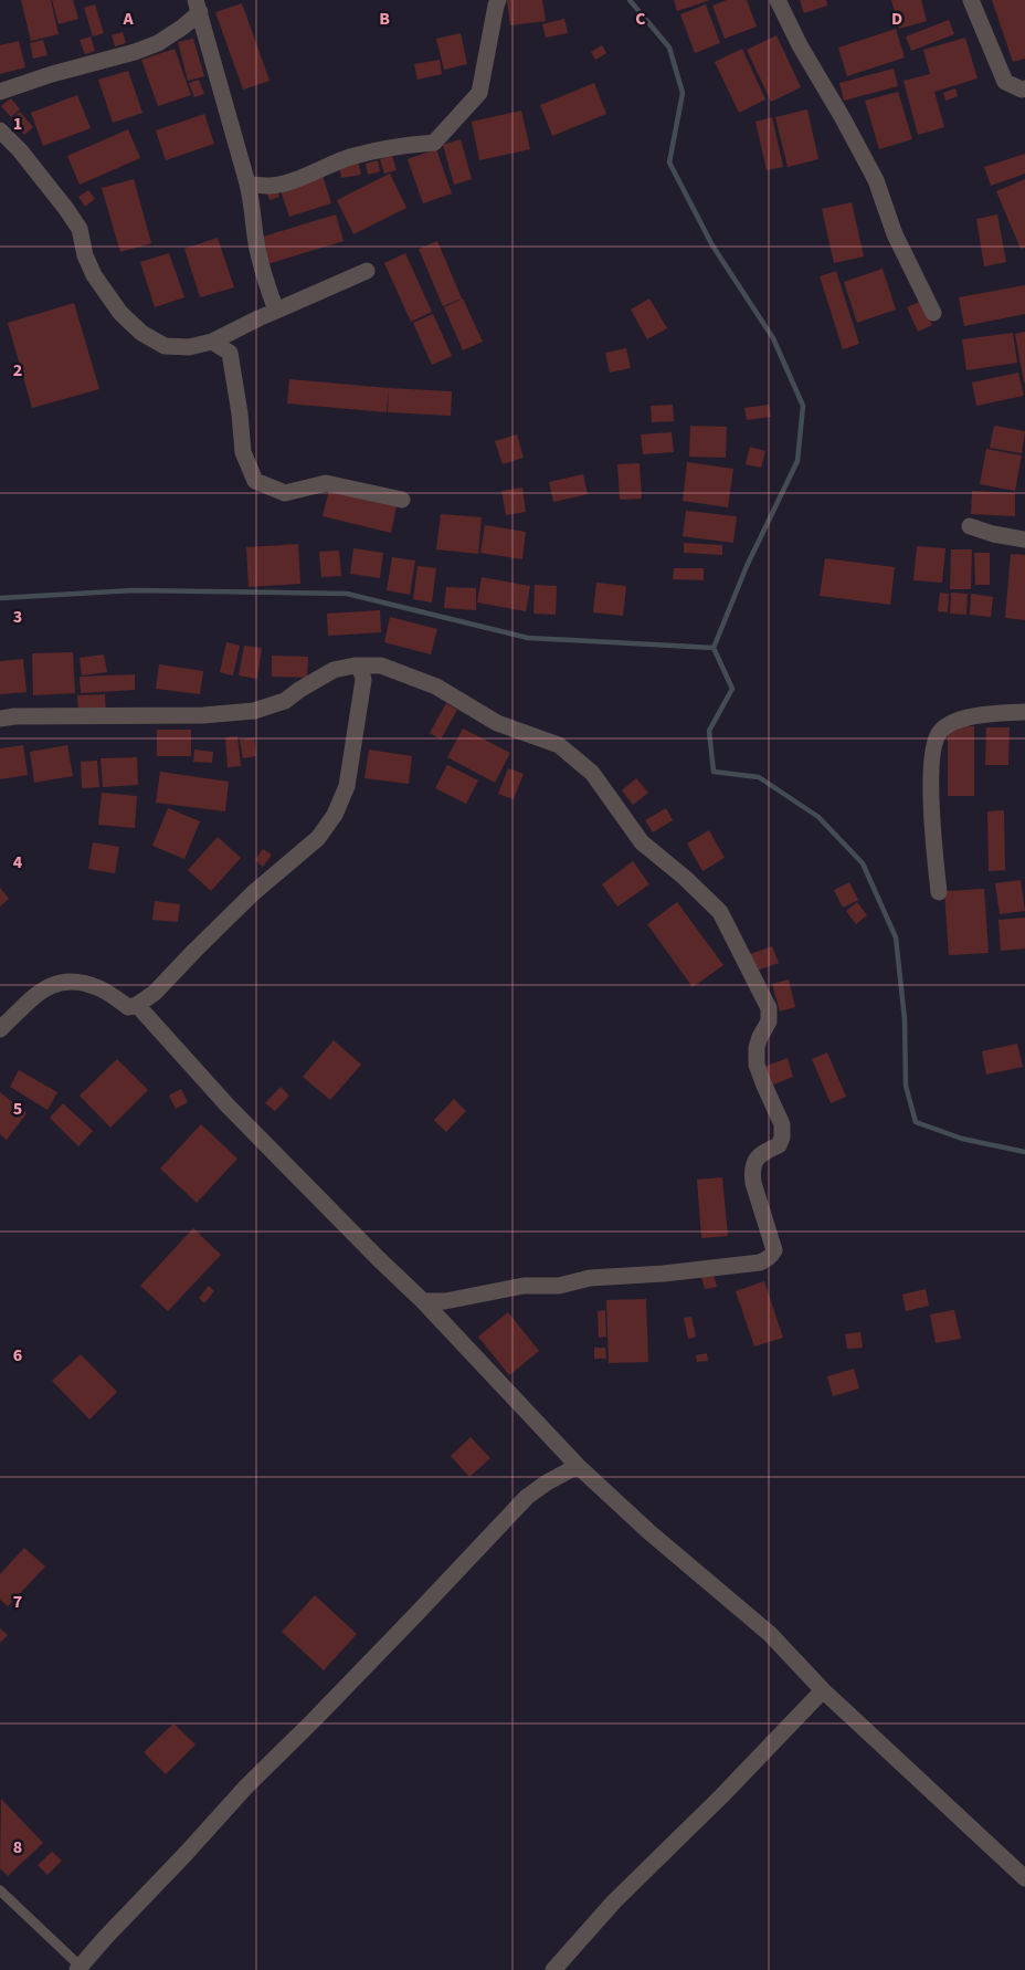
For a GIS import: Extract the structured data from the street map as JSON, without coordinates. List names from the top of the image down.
{
  "grid": {
    "columns": [
      "A",
      "B",
      "C",
      "D"
    ],
    "rows": [
      "1",
      "2",
      "3",
      "4",
      "5",
      "6",
      "7",
      "8"
    ]
  }
}
